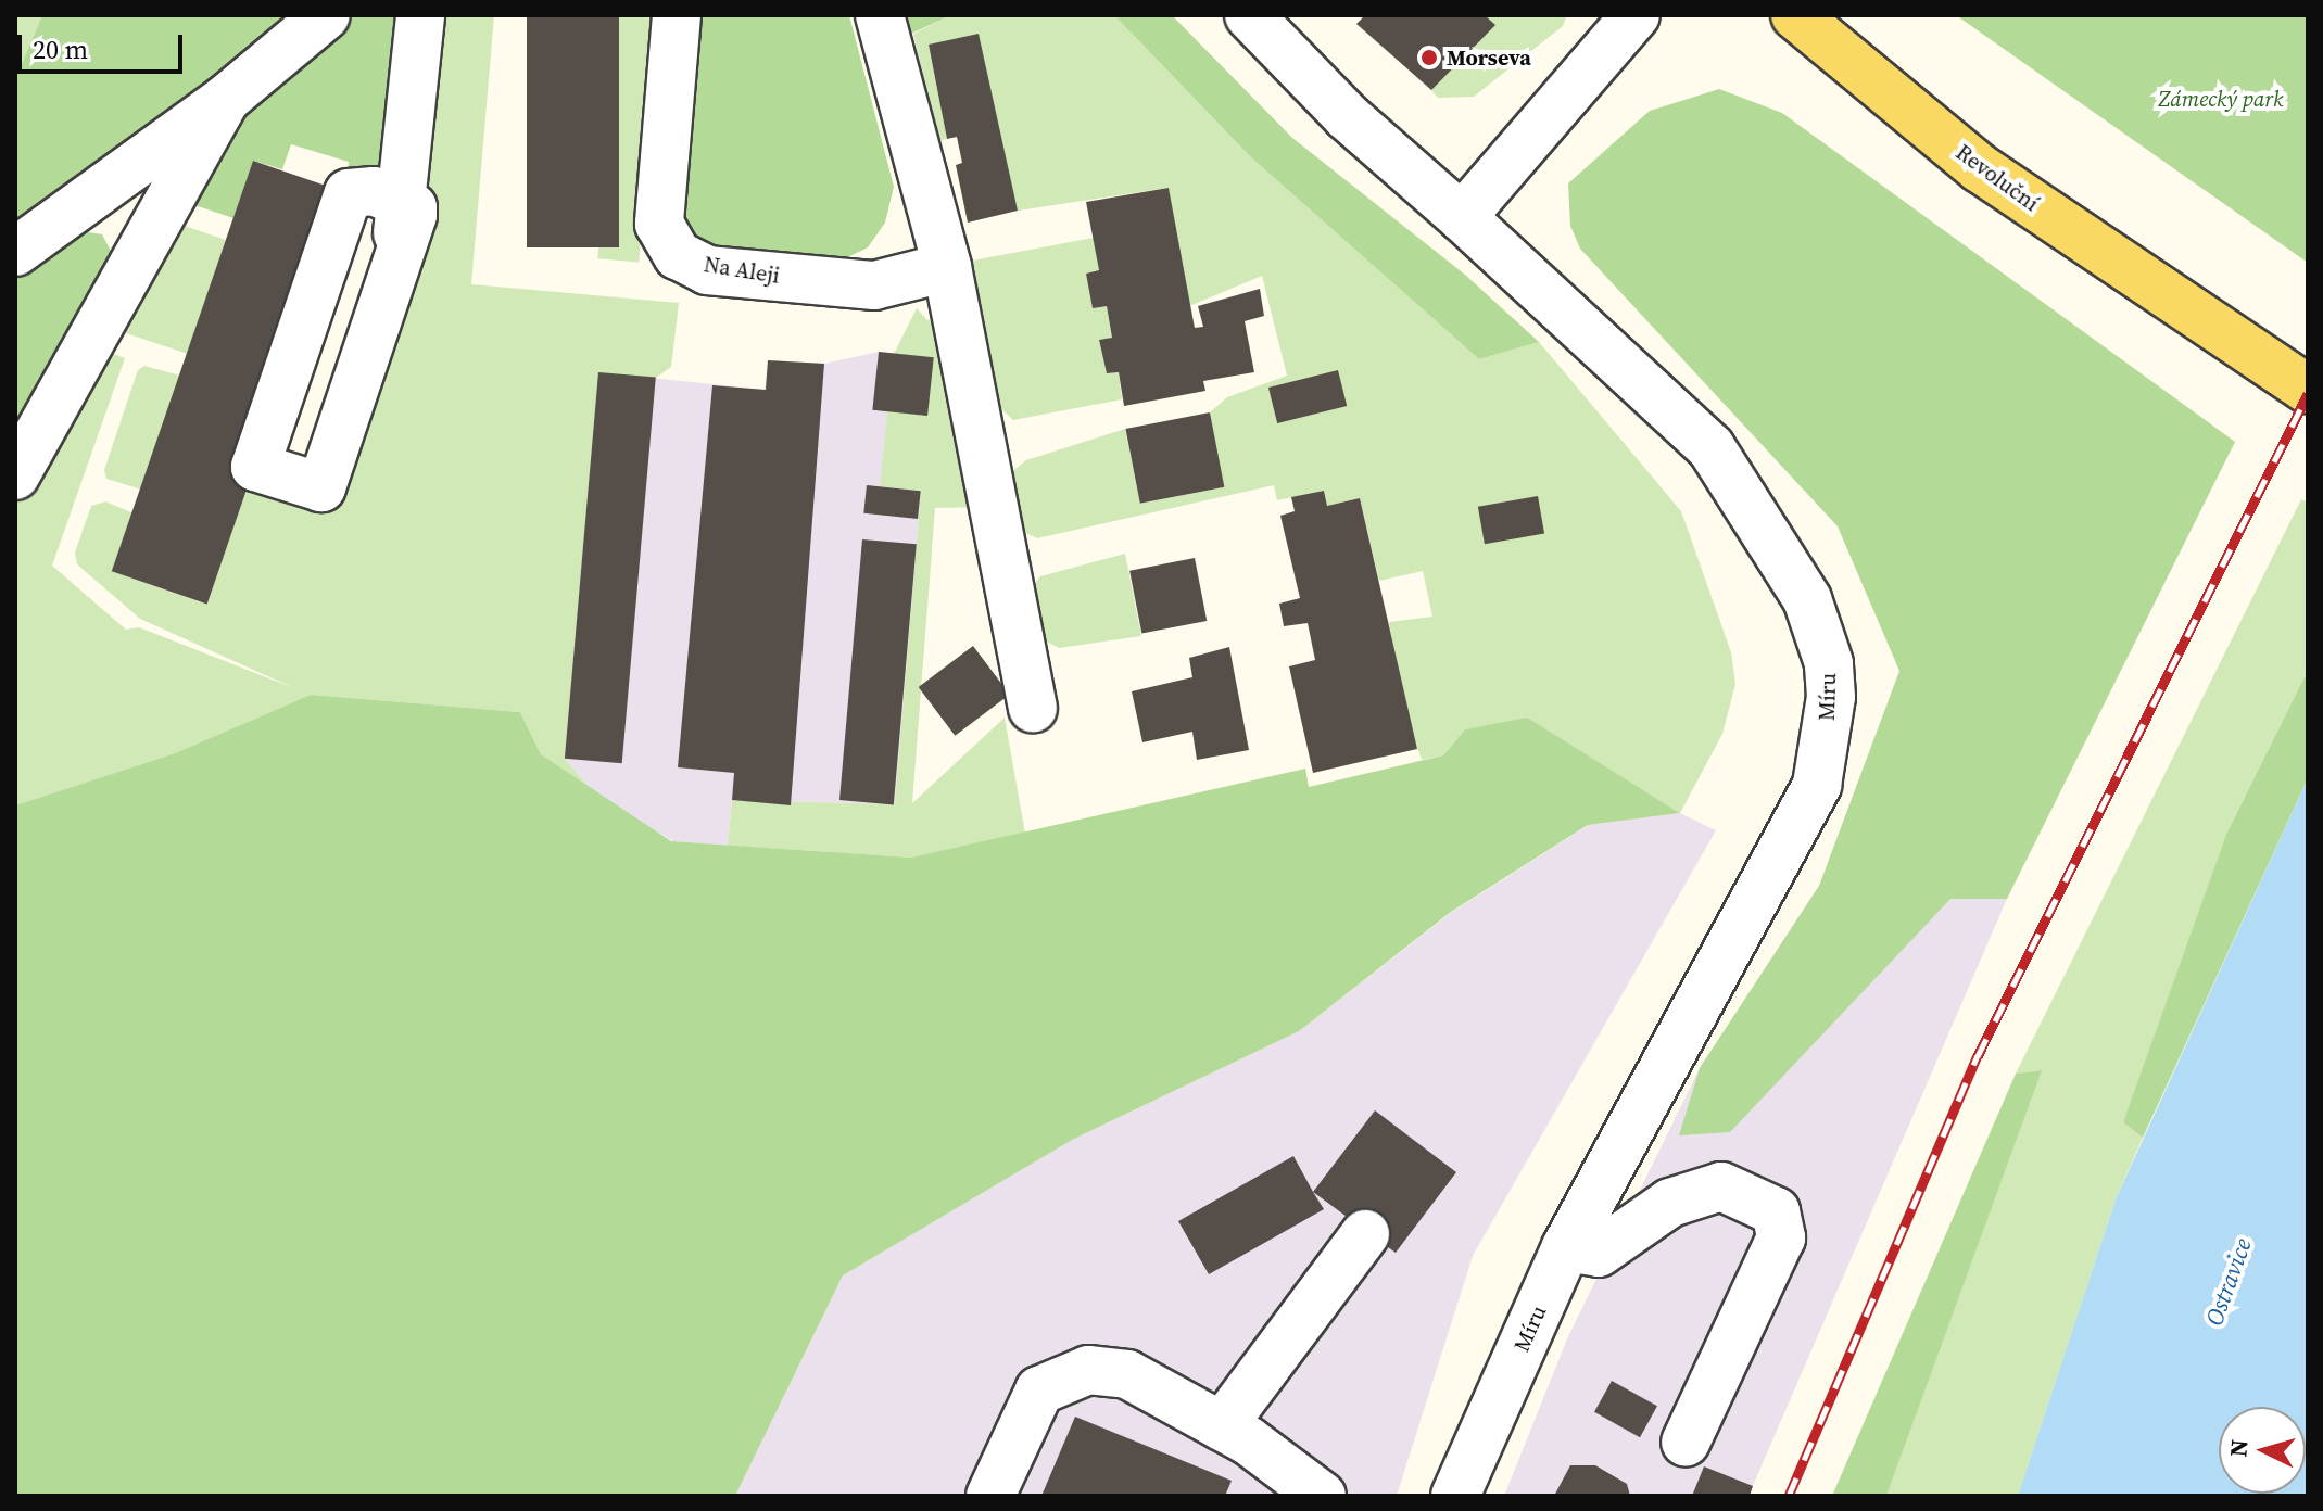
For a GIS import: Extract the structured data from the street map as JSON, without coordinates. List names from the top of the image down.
{
  "streets": {
    "main road": ["Revoluční"],
    "street": ["Na Aleji", "Míru"]
  },
  "water": ["Ostravice"],
  "parks": ["Zámecký park"],
  "places": ["Morseva"],
  "scale_bar": "20 m",
  "north": "left"
}
